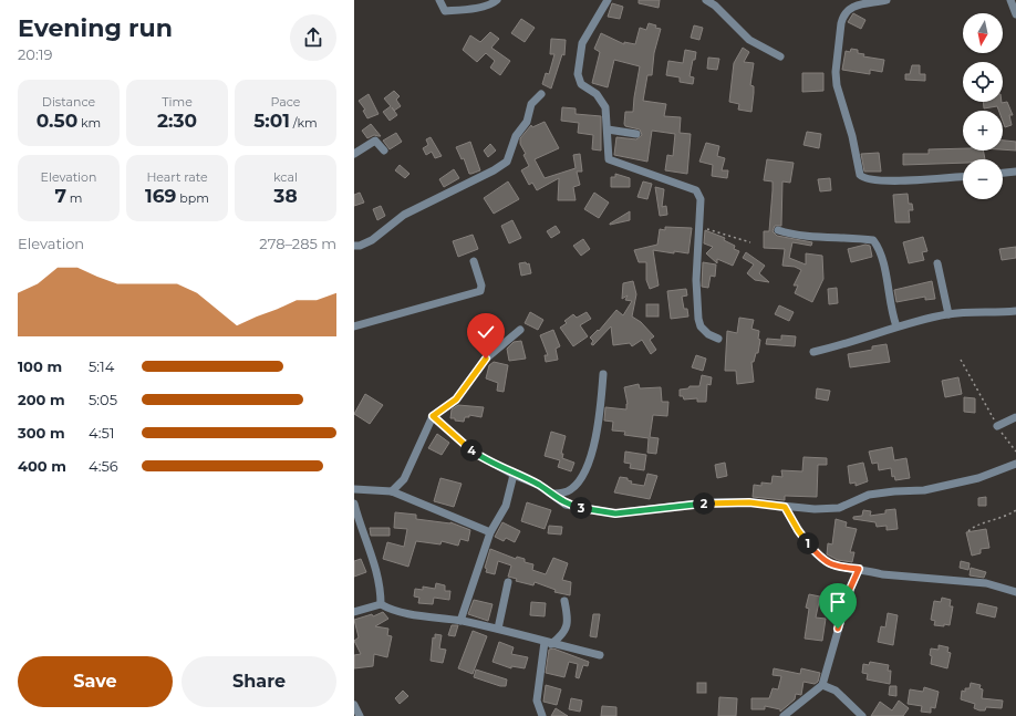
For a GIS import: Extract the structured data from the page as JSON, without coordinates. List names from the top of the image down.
{
  "north": "bottom",
  "page": {
    "heading": ["Evening run", "20:19"],
    "map_buttons": ["+", "−"],
    "stats": [
      ["Distance", "0.50 km"],
      ["Time", "2:30"],
      ["Pace", "5:01 /km"],
      ["Elevation", "7 m"],
      ["Heart rate", "169 bpm"],
      ["kcal", "38"]
    ],
    "chart": ["Elevation", "278–285 m"],
    "list": [
      {
        "name": "100 m",
        "note": "5:14"
      },
      {
        "name": "200 m",
        "note": "5:05"
      },
      {
        "name": "300 m",
        "note": "4:51"
      },
      {
        "name": "400 m",
        "note": "4:56"
      }
    ],
    "pins": [
      "4",
      "2",
      "3",
      "1"
    ],
    "buttons": ["Save", "Share"]
  }
}
